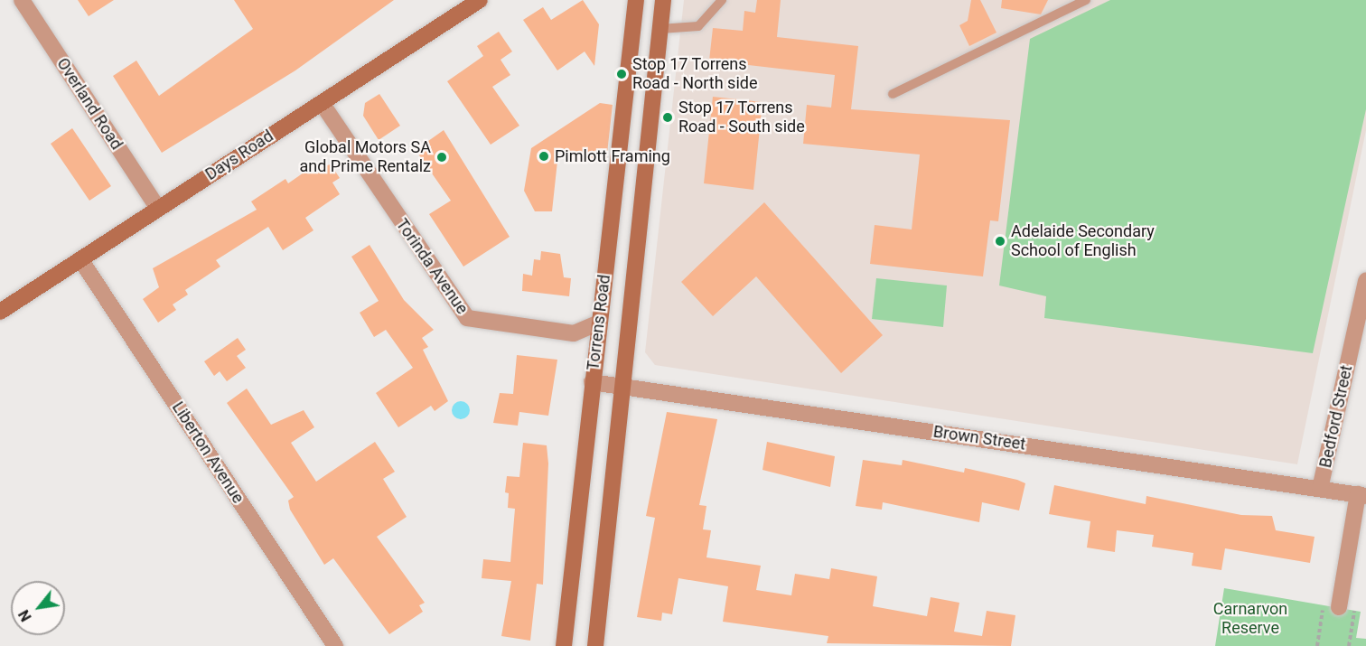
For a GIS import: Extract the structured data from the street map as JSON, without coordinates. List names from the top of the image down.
{
  "streets": {
    "main road": ["Days Road", "Torrens Road"],
    "street": [
      "Overland Road",
      "Torinda Avenue",
      "Bedford Street",
      "Brown Street",
      "Liberton Avenue"
    ]
  },
  "crossings": [
    ["Overland Road", "Days Road"],
    ["Days Road", "Torinda Avenue"],
    ["Days Road", "Liberton Avenue"],
    ["Torinda Avenue", "Torrens Road"],
    ["Torrens Road", "Brown Street"],
    ["Bedford Street", "Brown Street"]
  ],
  "parks": ["Carnarvon Reserve"],
  "places": [
    "Stop 17 Torrens Road - North side",
    "Stop 17 Torrens Road - South side",
    "Pimlott Framing",
    "Global Motors SA and Prime Rentalz",
    "Adelaide Secondary School of English"
  ],
  "north": "bottom left"
}
